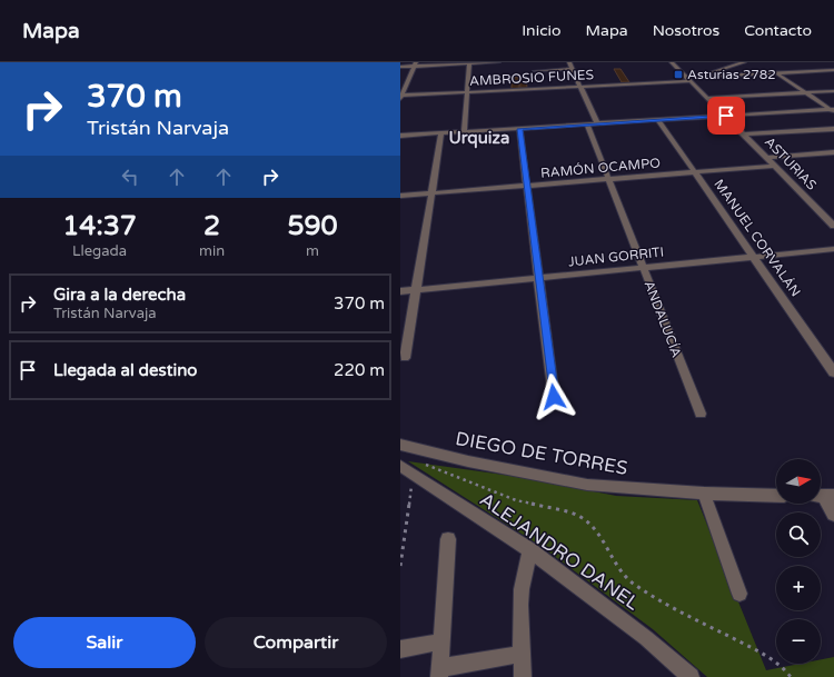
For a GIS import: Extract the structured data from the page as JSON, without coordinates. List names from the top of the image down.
{
  "streets": {
    "street": [
      "AMBROSIO FUNES",
      "ASTURIAS",
      "RAMÓN OCAMPO",
      "MANUEL CORVALÁN",
      "JUAN GORRITI",
      "ANDALUCÍA",
      "DIEGO DE TORRES",
      "ALEJANDRO DANEL"
    ]
  },
  "crossings": [
    ["AMBROSIO FUNES", "ASTURIAS"],
    ["ASTURIAS", "RAMÓN OCAMPO"],
    ["RAMÓN OCAMPO", "MANUEL CORVALÁN"],
    ["RAMÓN OCAMPO", "ANDALUCÍA"],
    ["MANUEL CORVALÁN", "JUAN GORRITI"],
    ["JUAN GORRITI", "ANDALUCÍA"]
  ],
  "districts": ["Urquiza"],
  "places": {
    "transit": ["Asturias 2782"]
  },
  "north": "right",
  "page": {
    "header": "Mapa",
    "nav": [
      "Inicio",
      "Mapa",
      "Nosotros",
      "Contacto"
    ],
    "turn": ["370 m", "Tristán Narvaja"],
    "eta": [
      "14:37",
      "Llegada",
      "2",
      "min",
      "590",
      "m"
    ],
    "list": [
      {
        "name": "Gira a la derecha",
        "note": "Tristán Narvaja",
        "value": "370 m"
      },
      {
        "name": "Llegada al destino",
        "value": "220 m"
      }
    ],
    "map_buttons": ["+", "−"],
    "buttons": ["Salir", "Compartir"]
  }
}
